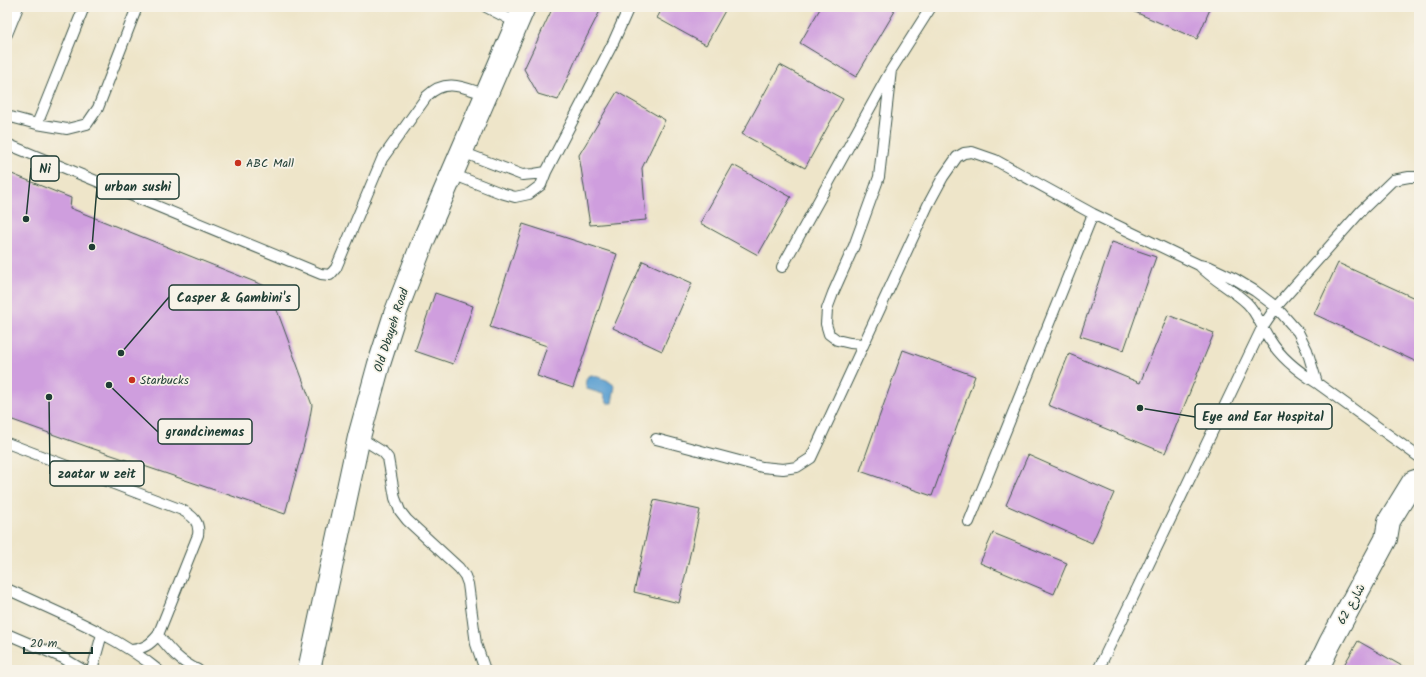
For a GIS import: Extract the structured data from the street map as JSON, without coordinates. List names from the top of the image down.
{
  "streets": {
    "street": ["Old Dbayeh Road", "شارع 62"]
  },
  "places": [
    "ABC Mall",
    "Ni",
    "urban sushi",
    "Casper & Gambini's",
    "Starbucks",
    "grandcinemas",
    "zaatar w zeit",
    "Eye and Ear Hospital"
  ],
  "scale_bar": "20 m"
}
